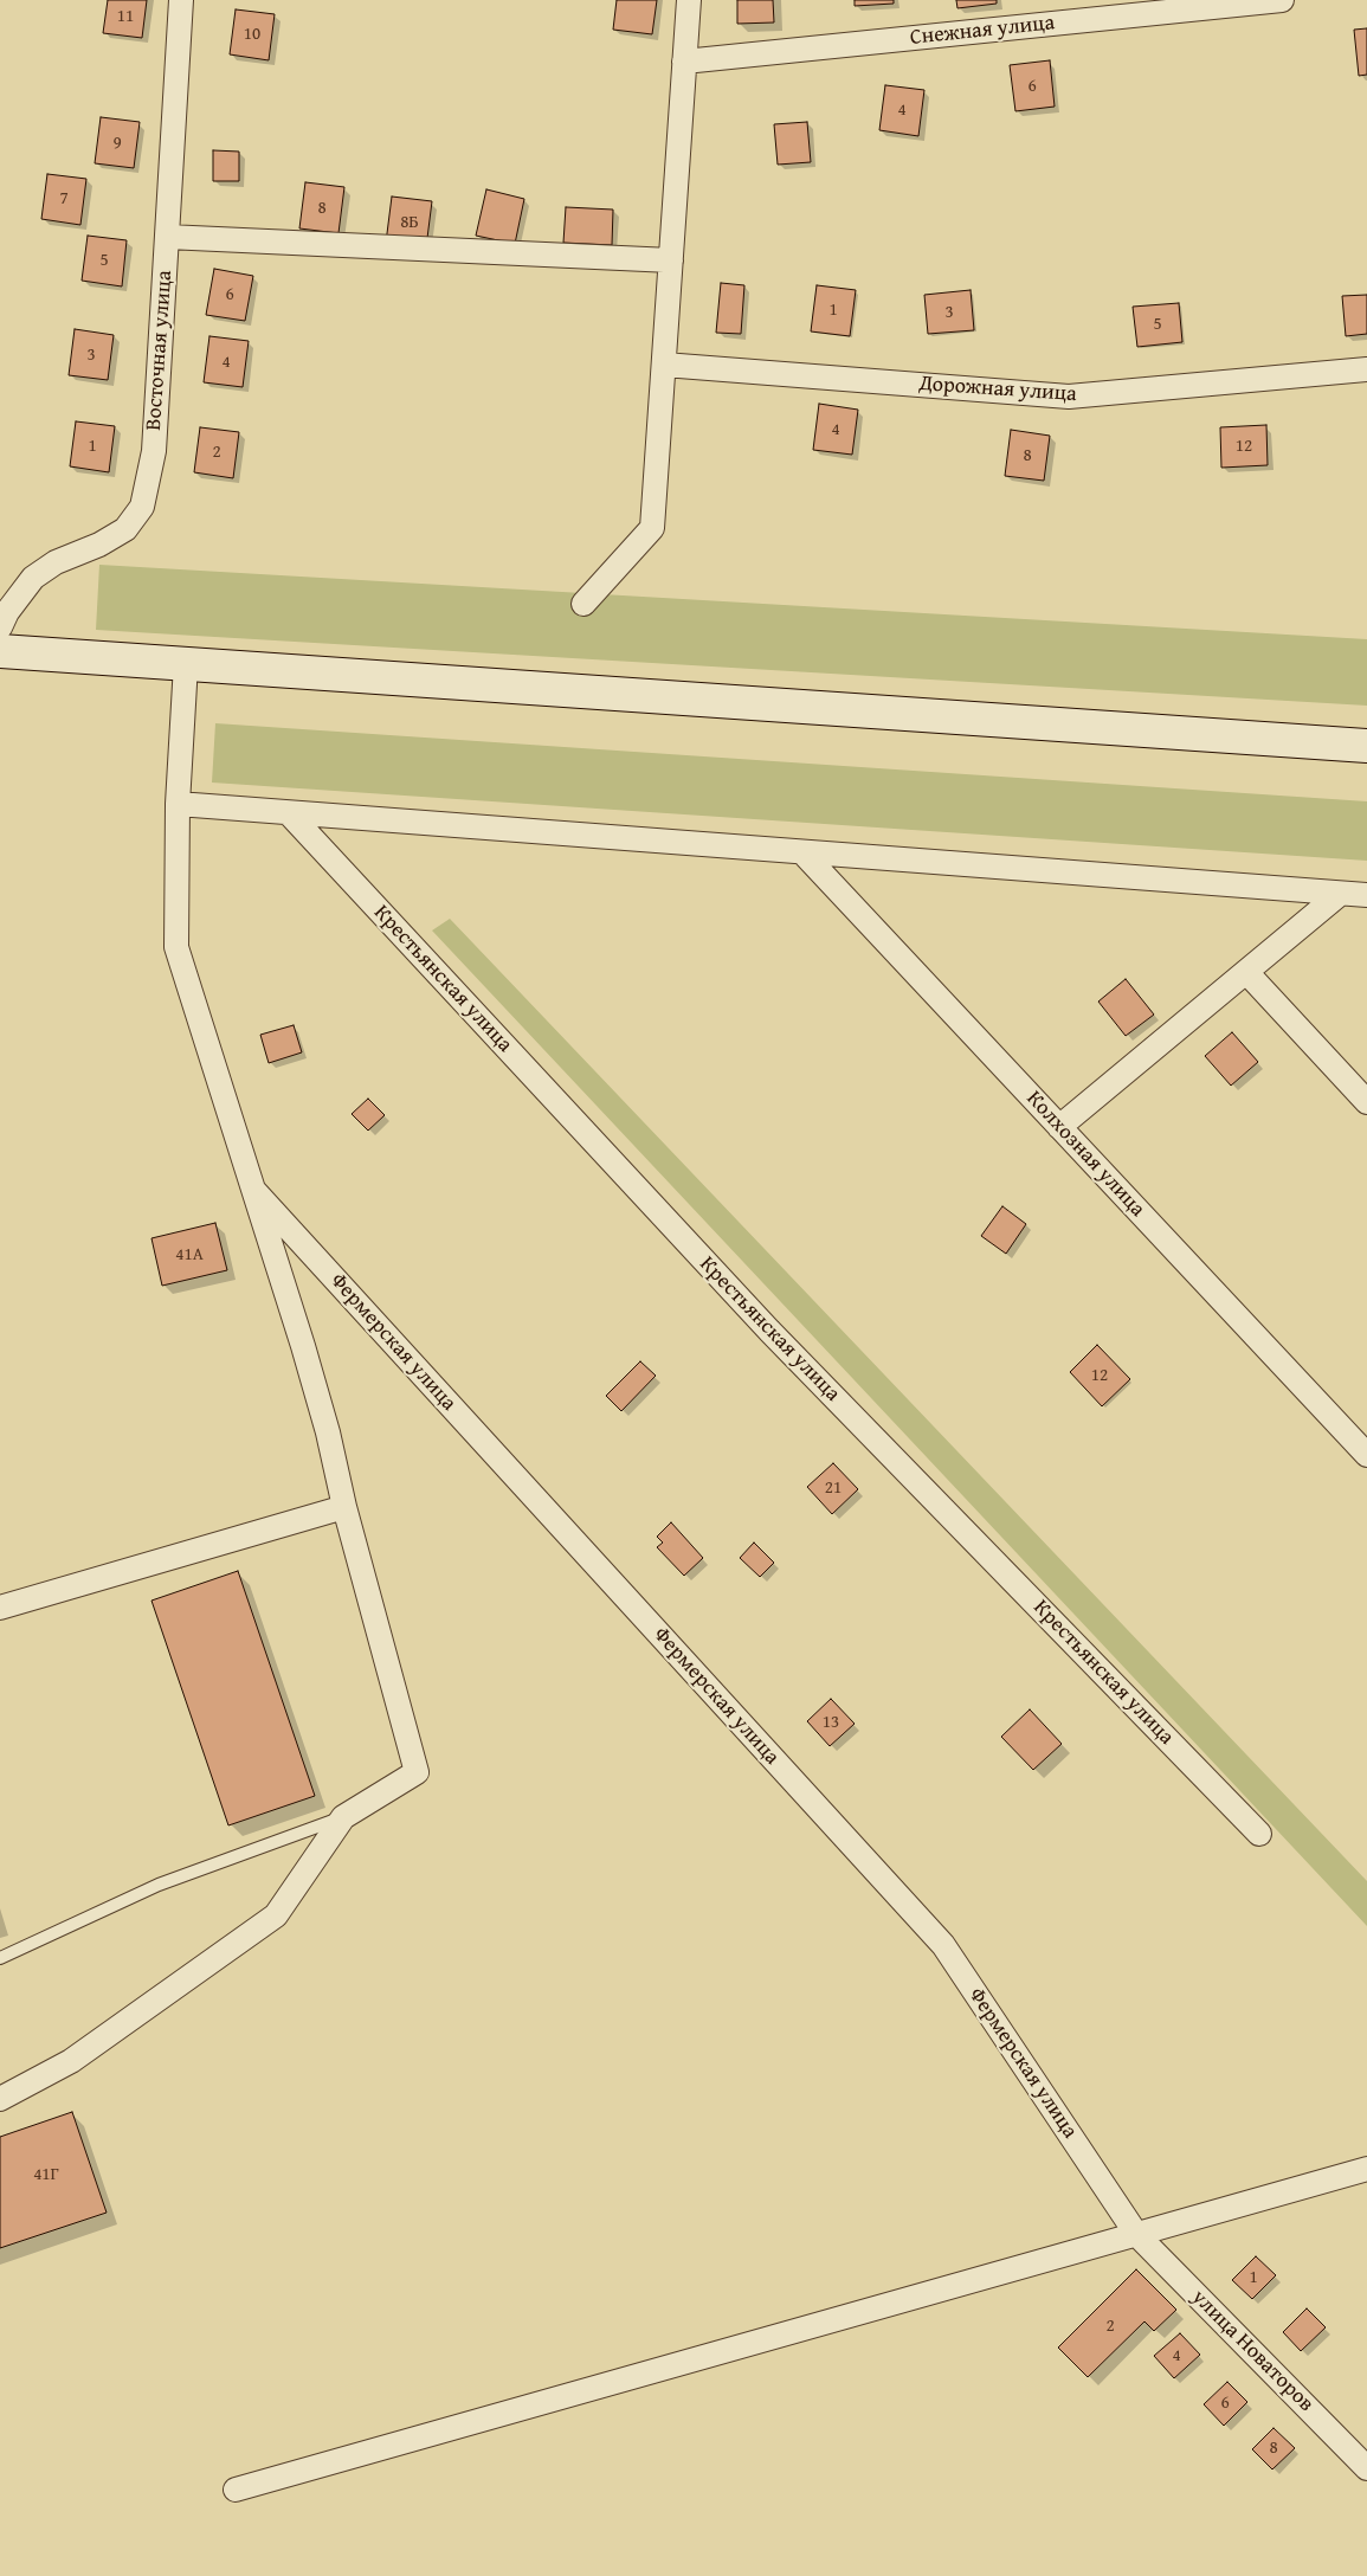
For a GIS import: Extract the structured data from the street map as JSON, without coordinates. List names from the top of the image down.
{
  "streets": {
    "street": [
      "Снежная улица",
      "Восточная улица",
      "Дорожная улица",
      "Крестьянская улица",
      "Колхозная улица",
      "Фермерская улица",
      "улица Новаторов"
    ]
  },
  "crossings": [
    ["Фермерская улица", "улица Новаторов"]
  ],
  "house_numbers": [
    "11",
    "10",
    "6",
    "4",
    "9",
    "7",
    "8",
    "8Б",
    "5",
    "6",
    "1",
    "3",
    "5",
    "3",
    "4",
    "4",
    "1",
    "12",
    "2",
    "8",
    "41А",
    "12",
    "21",
    "13",
    "41Г",
    "1",
    "2",
    "4",
    "6",
    "8"
  ]
}
